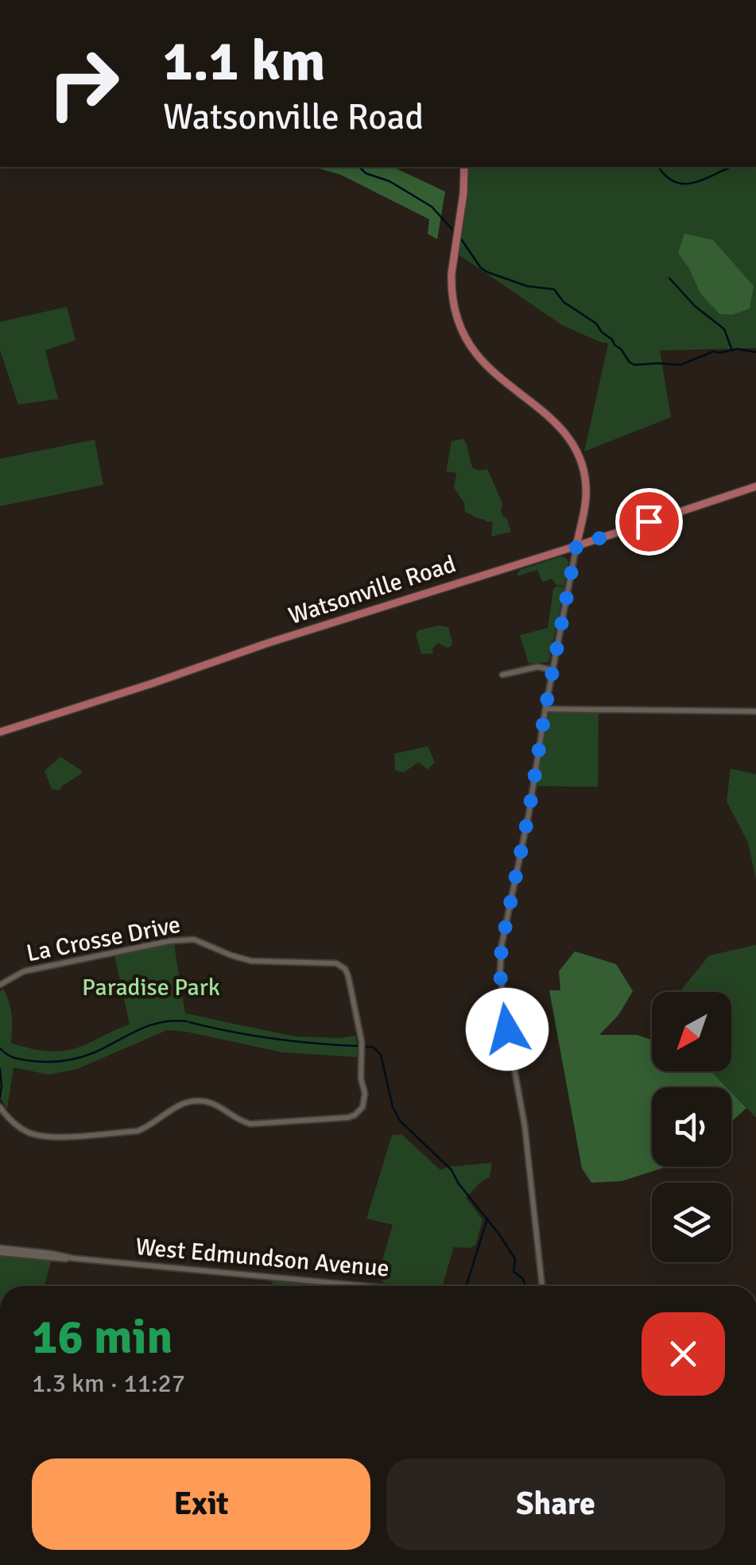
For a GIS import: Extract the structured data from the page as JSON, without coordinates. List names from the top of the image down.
{
  "streets": {
    "main road": ["Watsonville Road"],
    "street": ["La Crosse Drive", "West Edmundson Avenue"]
  },
  "parks": ["Paradise Park"],
  "north": "bottom left",
  "page": {
    "turn": ["1.1 km", "Watsonville Road"],
    "heading": ["16 min", "1.3 km · 11:27"],
    "buttons": ["Exit", "Share"]
  }
}
